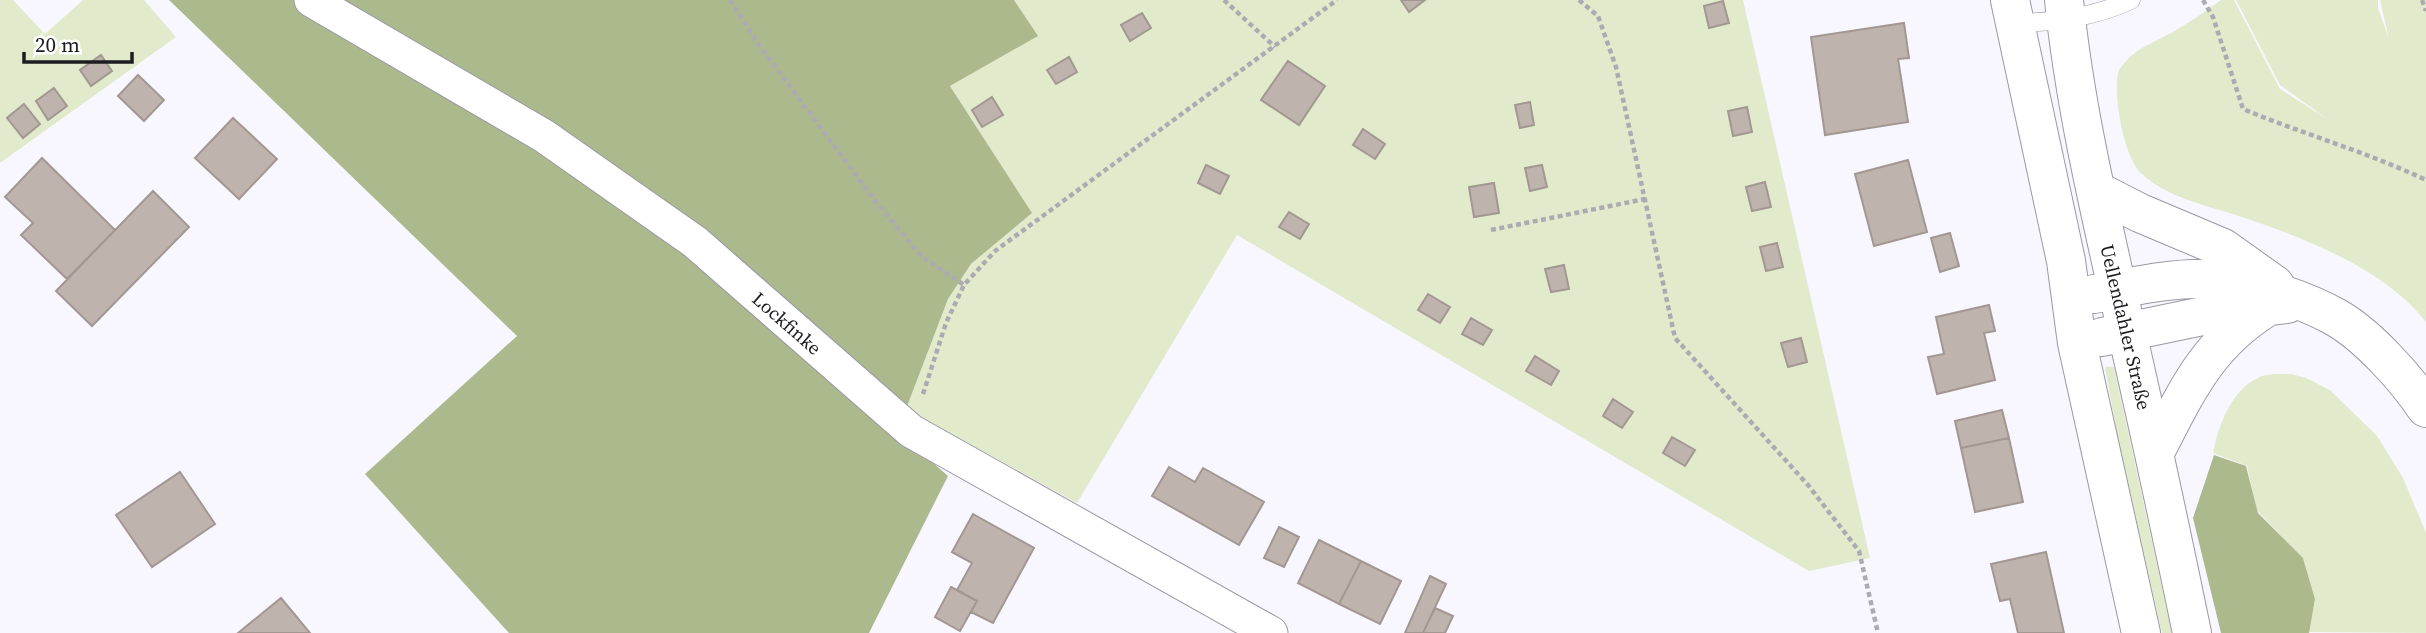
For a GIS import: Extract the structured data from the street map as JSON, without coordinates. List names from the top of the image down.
{
  "streets": {
    "main road": ["Uellendahler Straße"],
    "street": ["Lockfinke"]
  },
  "scale_bar": "20 m"
}
